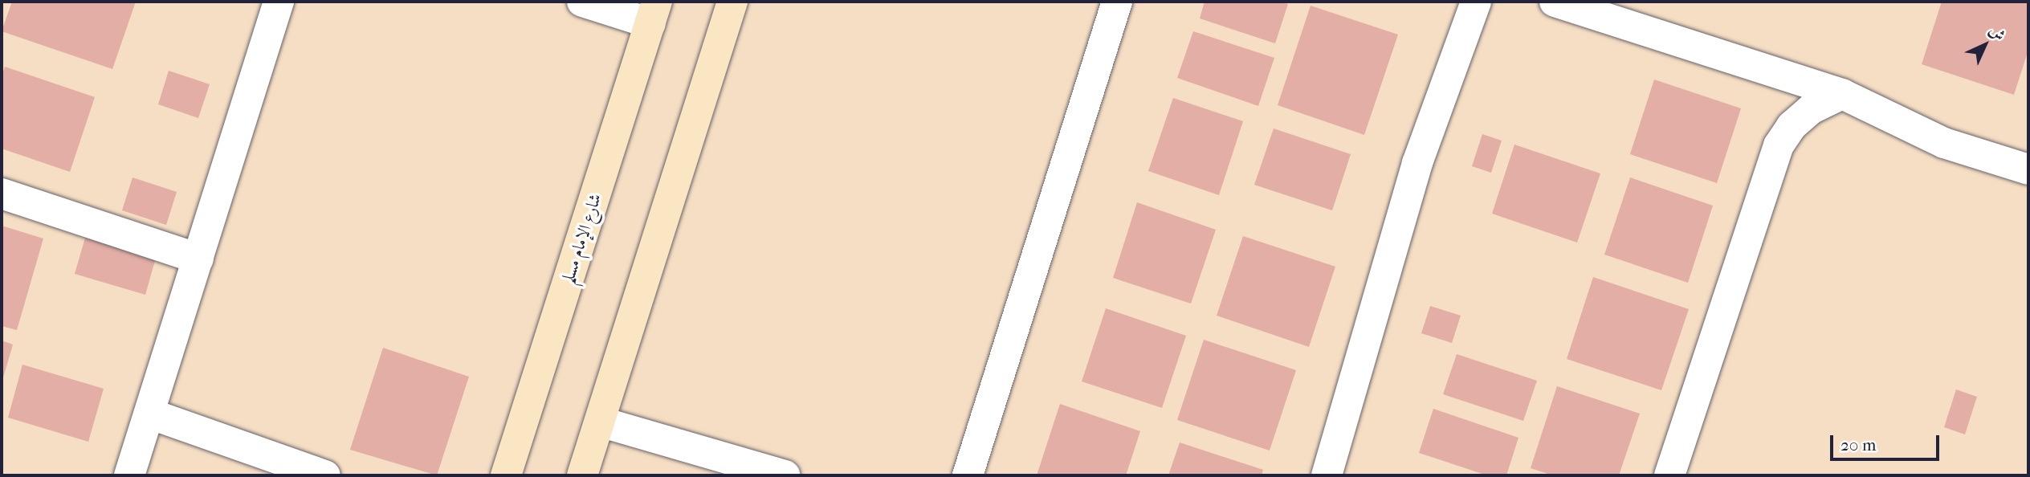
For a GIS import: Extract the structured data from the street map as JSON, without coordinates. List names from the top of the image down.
{
  "streets": {
    "main road": ["شارع الإمام مسلم"]
  },
  "scale_bar": "20 m",
  "north": "top right"
}
